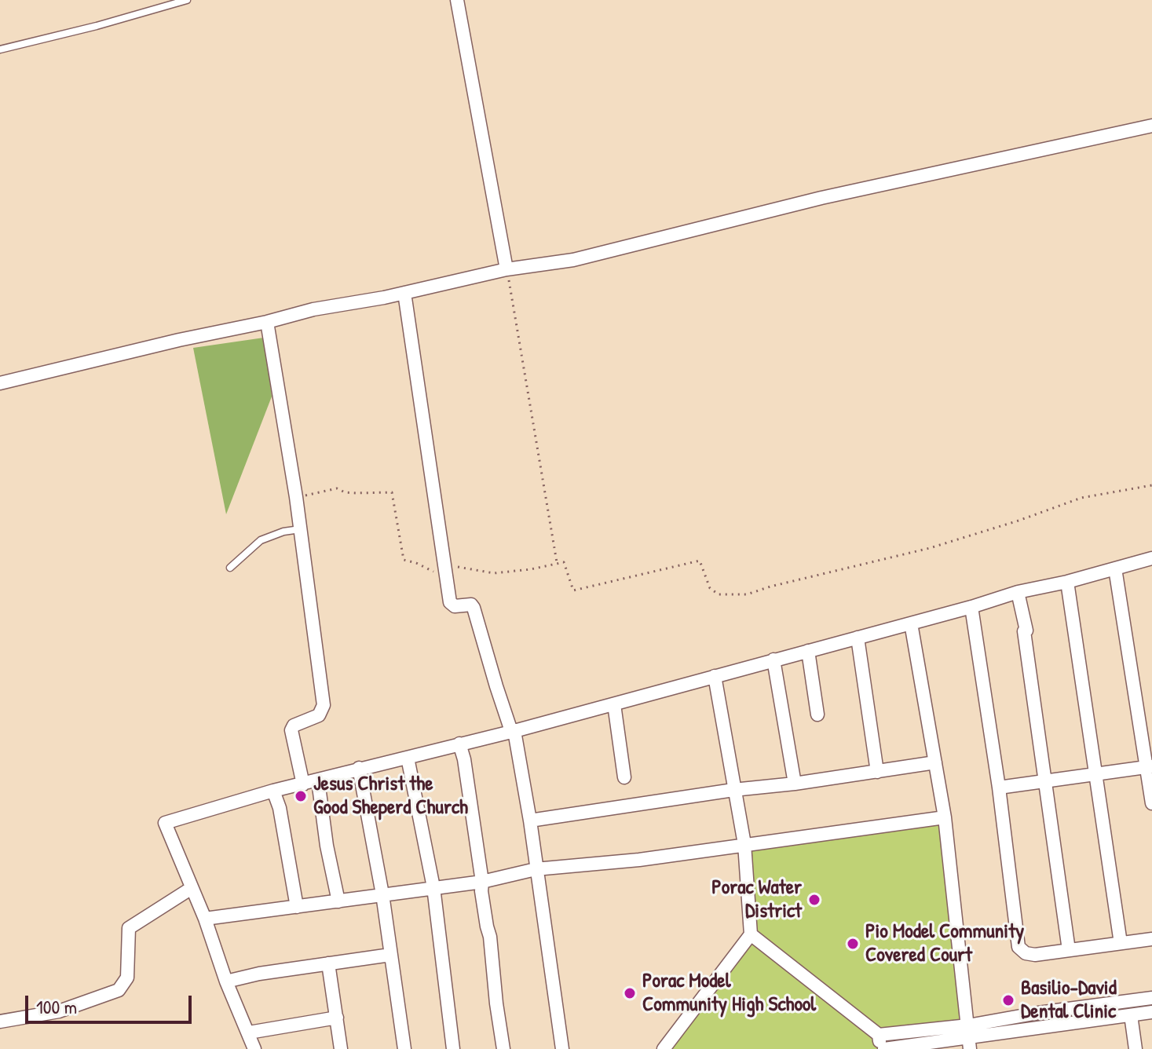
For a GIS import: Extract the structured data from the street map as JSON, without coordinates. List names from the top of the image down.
{
  "places": [
    "Jesus Christ the Good Sheperd Church",
    "Porac Water District",
    "Pio Model Community Covered Court",
    "Porac Model Community High School",
    "Basilio-David Dental Clinic"
  ],
  "scale_bar": "100 m"
}
